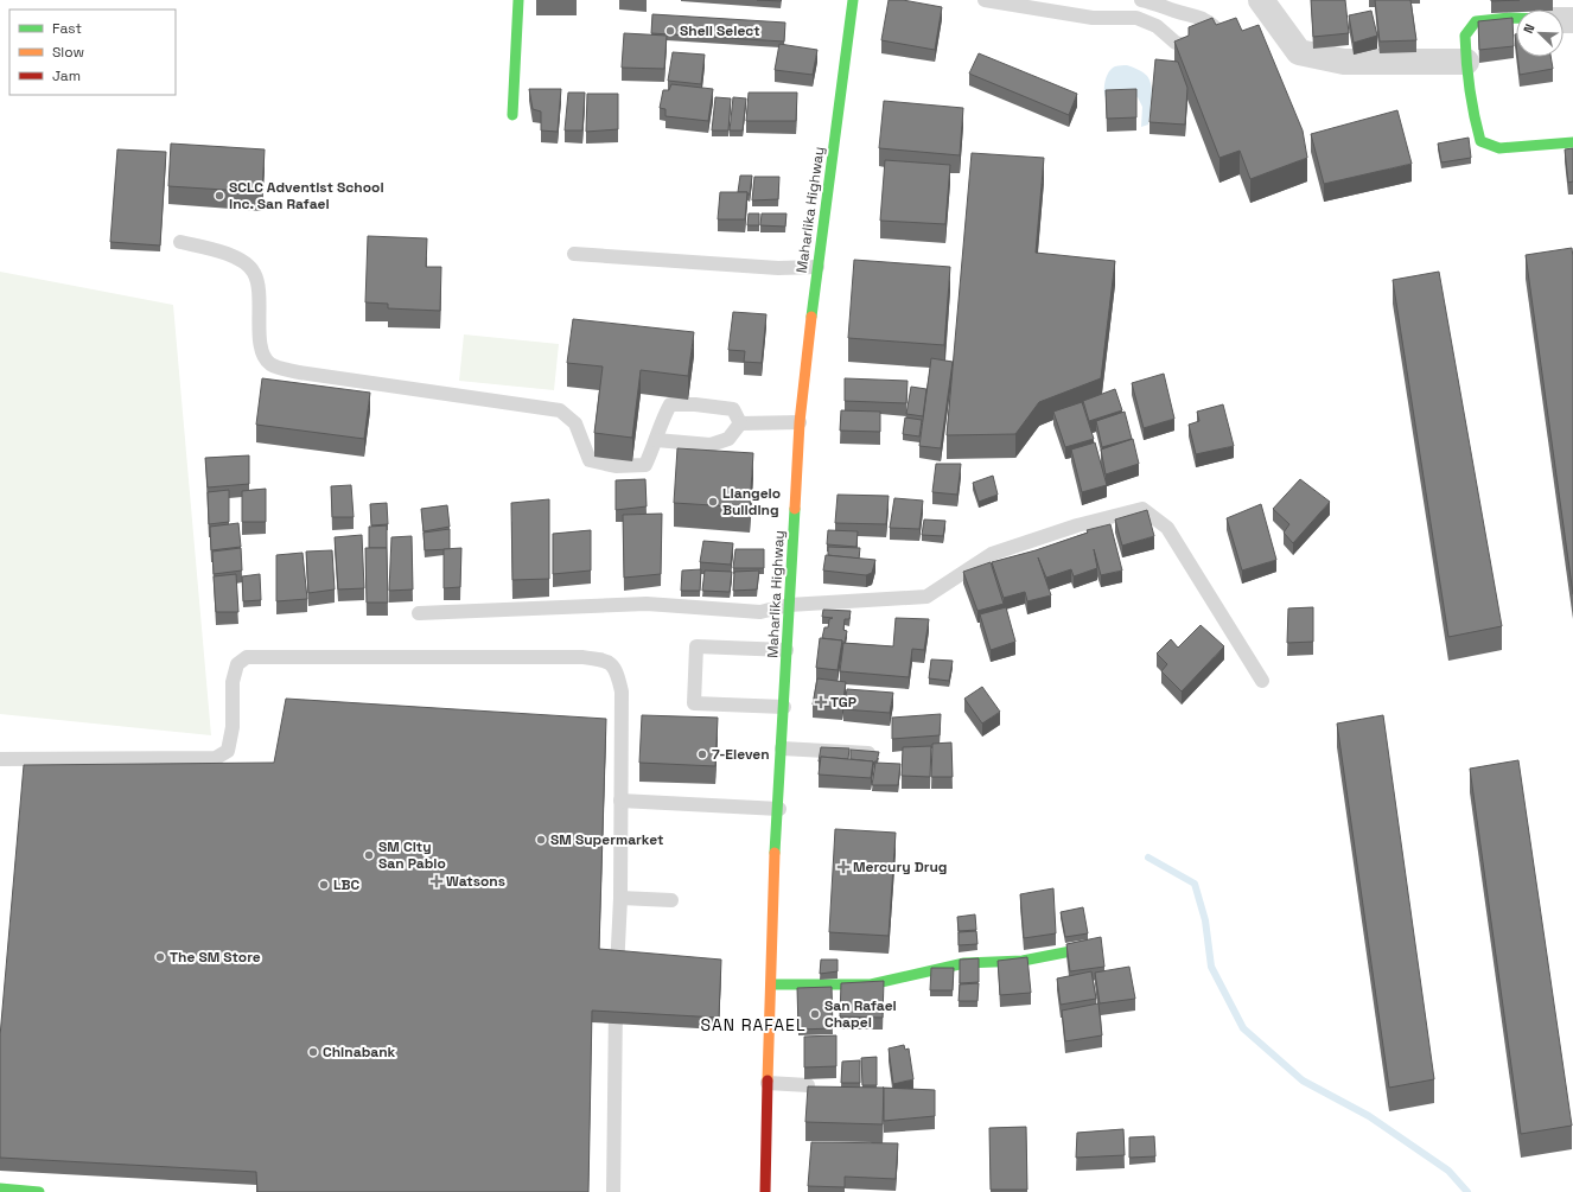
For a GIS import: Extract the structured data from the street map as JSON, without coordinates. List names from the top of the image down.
{
  "streets": {
    "main road": ["Maharlika Highway"]
  },
  "districts": ["SAN RAFAEL"],
  "places": {
    "other": [
      "Shell Select",
      "SCLC Adventist School Inc. San Rafael",
      "Liangelo Building",
      "7-Eleven",
      "SM Supermarket",
      "SM City San Pablo",
      "LBC",
      "The SM Store",
      "San Rafael Chapel",
      "Chinabank"
    ],
    "health": ["TGP", "Mercury Drug", "Watsons"]
  },
  "legend": ["Fast", "Slow", "Jam"],
  "north": "top left"
}
